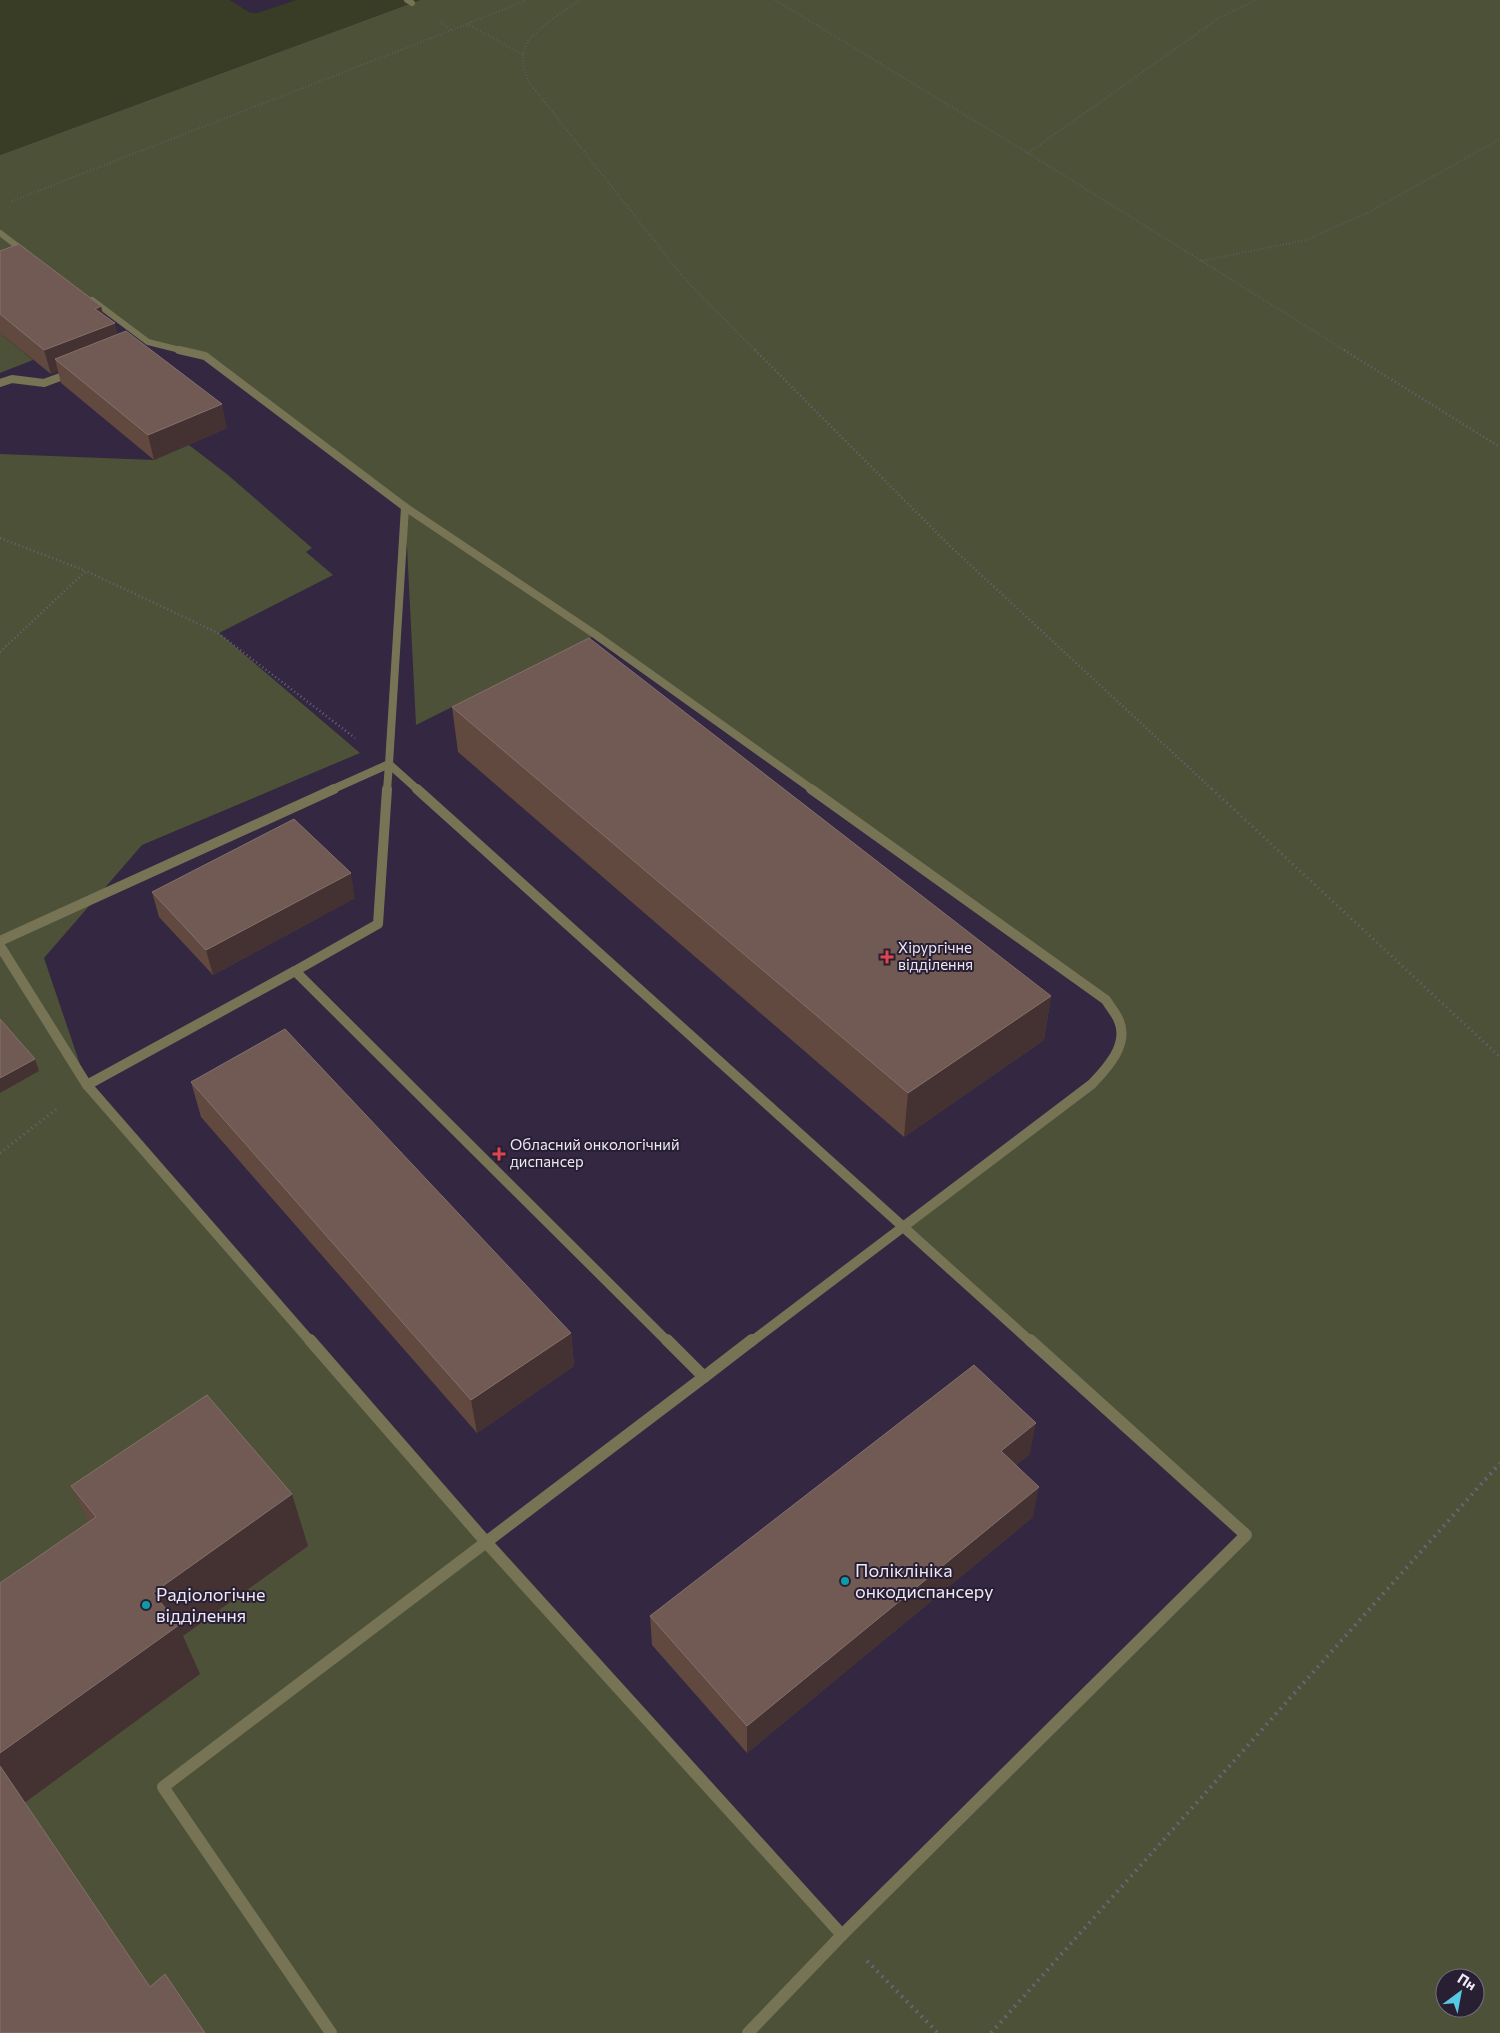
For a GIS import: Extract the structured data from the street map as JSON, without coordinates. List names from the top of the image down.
{
  "places": {
    "health": ["Хірургічне відділення", "Обласний онкологічний диспансер"],
    "other": ["Поліклініка онкодиспансеру", "Радіологічне відділення"]
  },
  "north": "top right"
}
